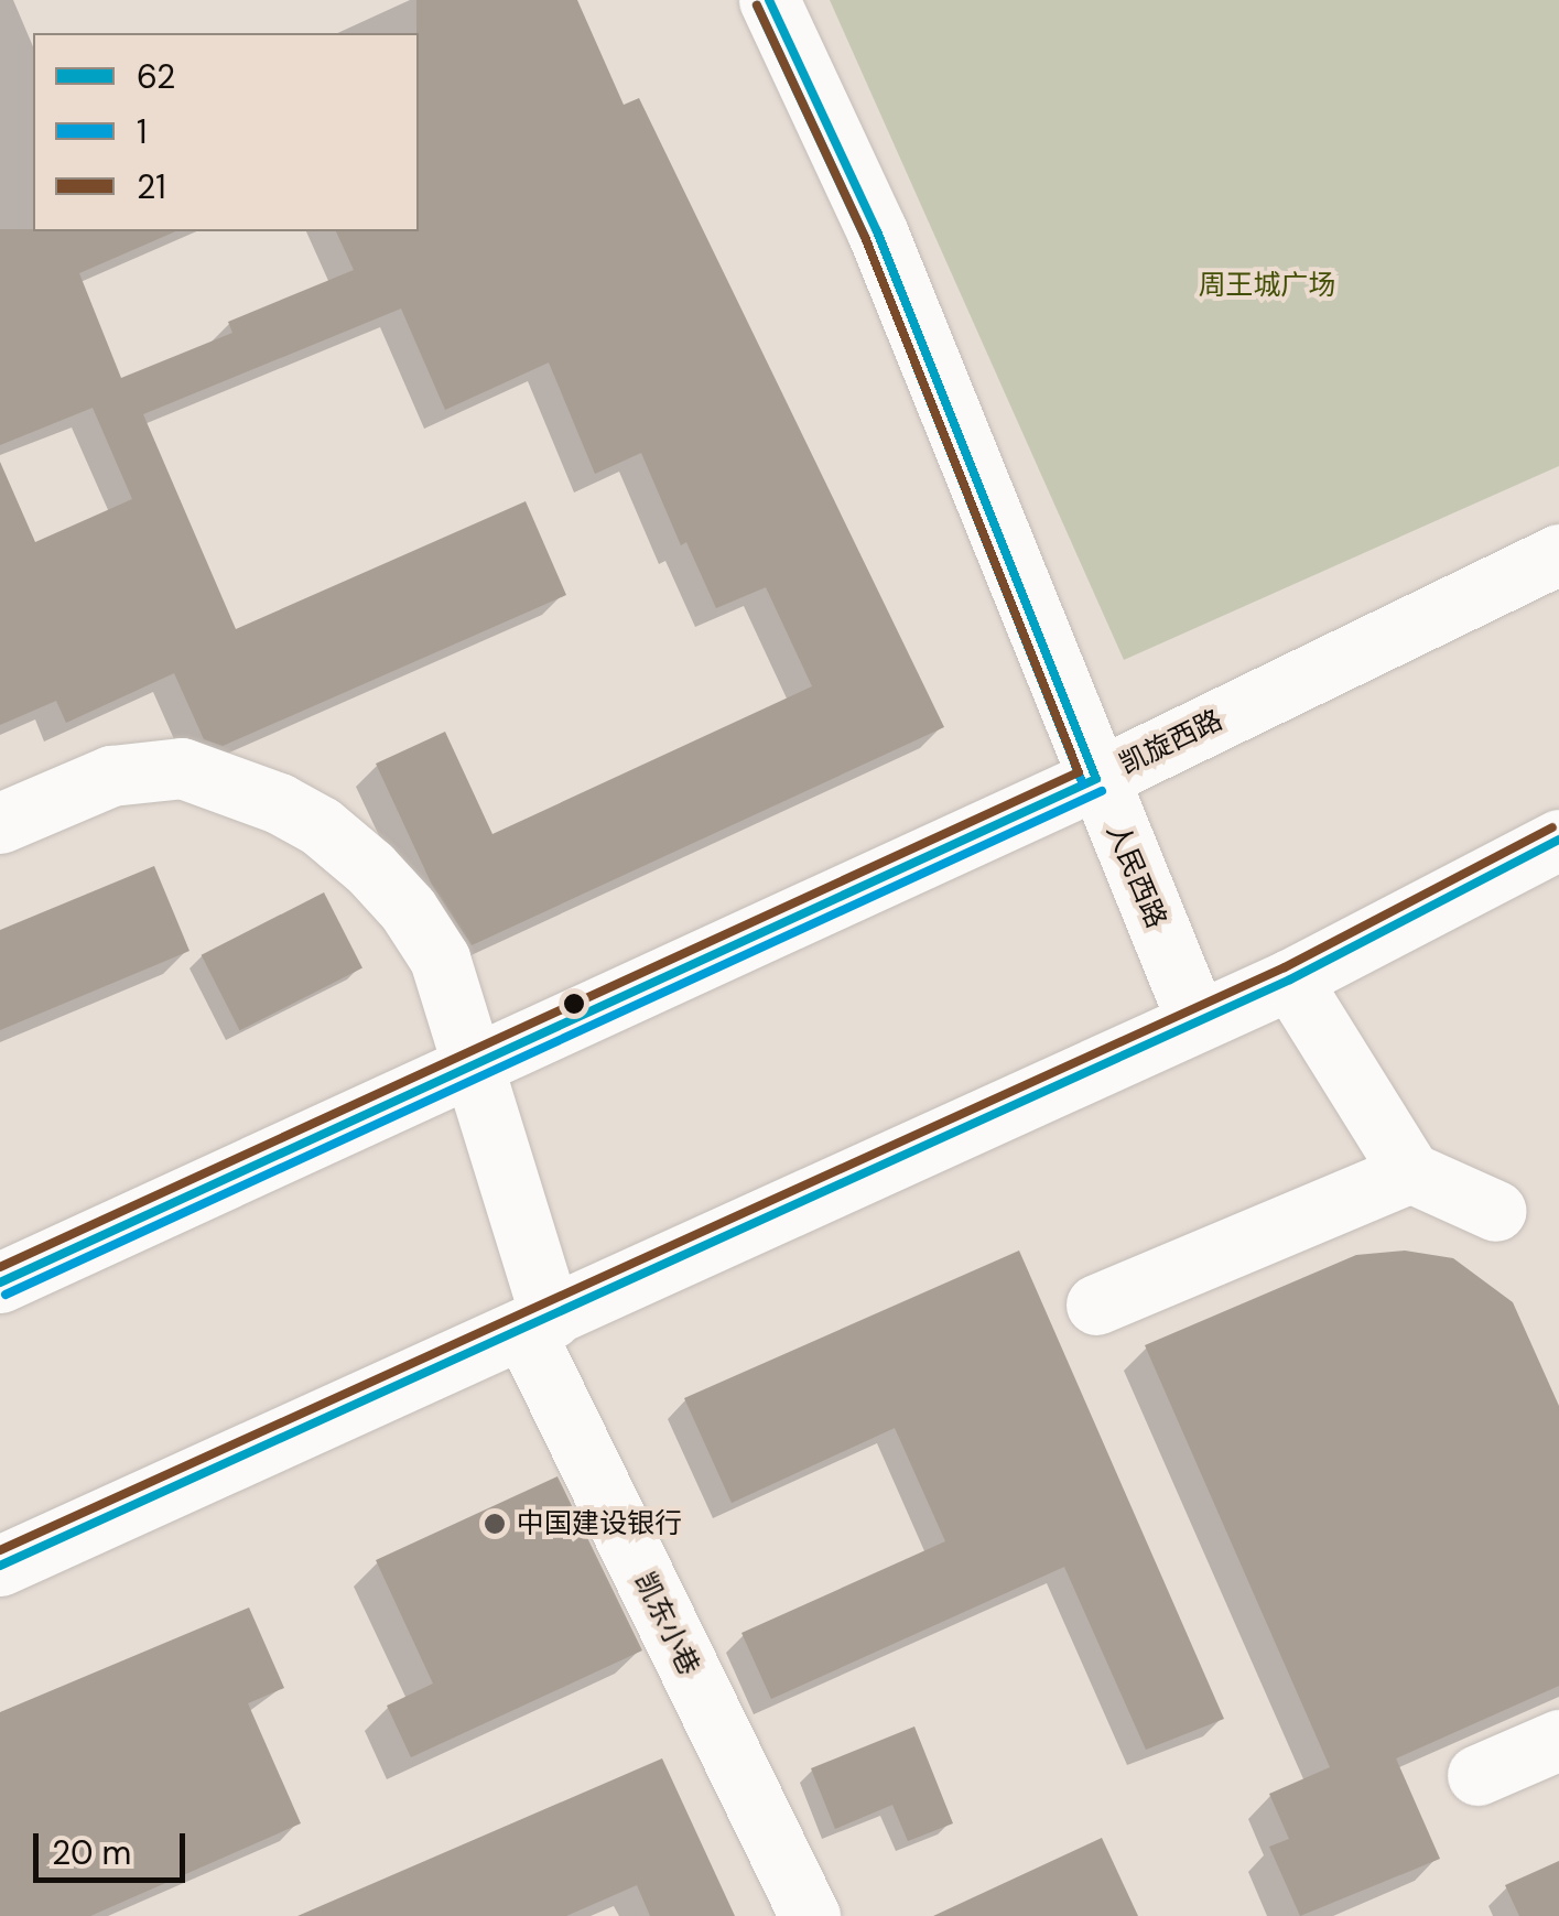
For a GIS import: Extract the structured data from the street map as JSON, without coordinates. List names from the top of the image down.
{
  "streets": {
    "main road": ["凯旋西路", "人民西路", "凯东小巷"]
  },
  "crossings": [
    ["凯旋西路", "人民西路"],
    ["凯旋西路", "凯东小巷"]
  ],
  "parks": ["周王城广场"],
  "places": ["中国建设银行"],
  "lines": ["transit line 62", "transit line 1", "transit line 21"],
  "legend": ["62", "1", "21"],
  "scale_bar": "20 m"
}
